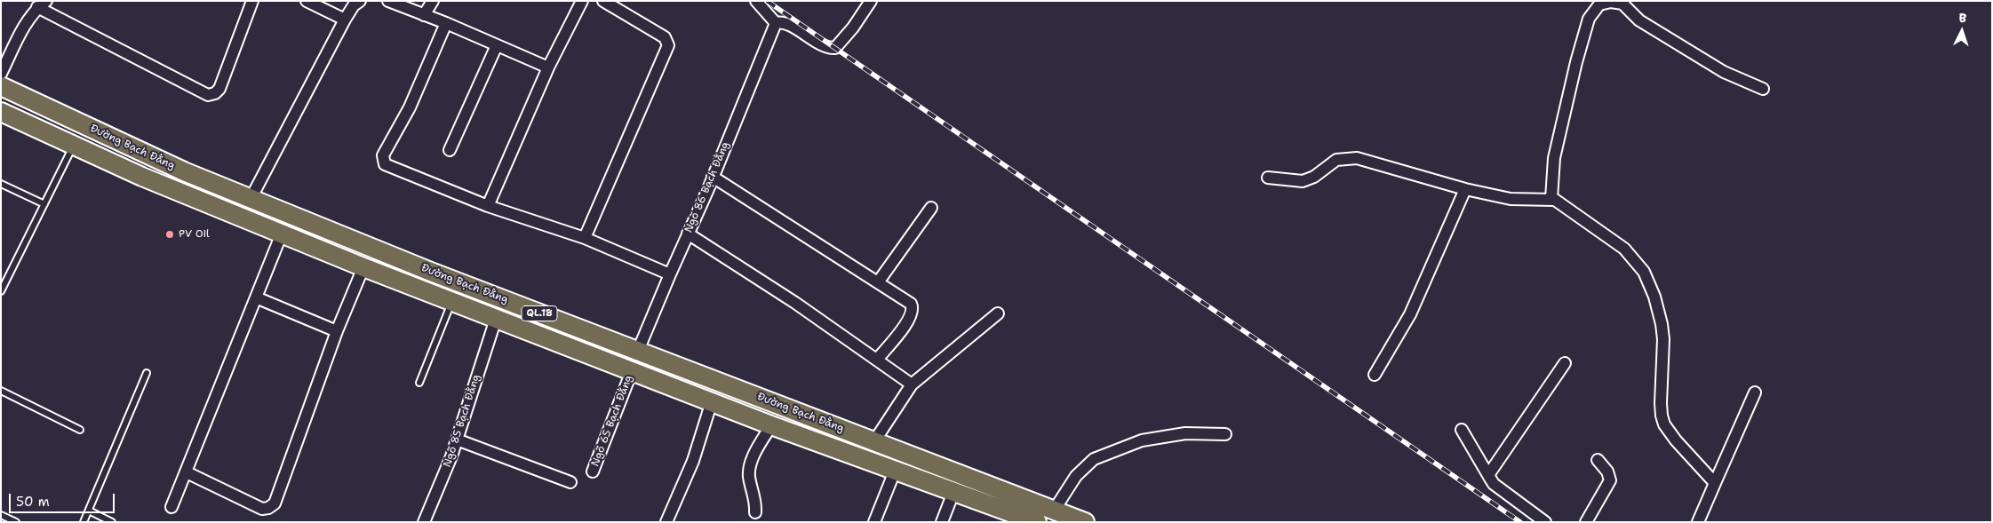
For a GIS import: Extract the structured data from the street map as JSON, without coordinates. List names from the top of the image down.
{
  "streets": {
    "highway": ["Đường Bạch Đằng", "QL.18"],
    "street": ["Ngõ 86 Bạch Đằng", "Ngõ 85 Bạch Đằng", "Ngõ 65 Bạch Đằng"]
  },
  "crossings": [
    ["Đường Bạch Đằng", "Ngõ 86 Bạch Đằng"],
    ["Đường Bạch Đằng", "Ngõ 85 Bạch Đằng"],
    ["Đường Bạch Đằng", "Ngõ 65 Bạch Đằng"]
  ],
  "places": ["PV Oil"],
  "scale_bar": "50 m",
  "north": "top"
}
